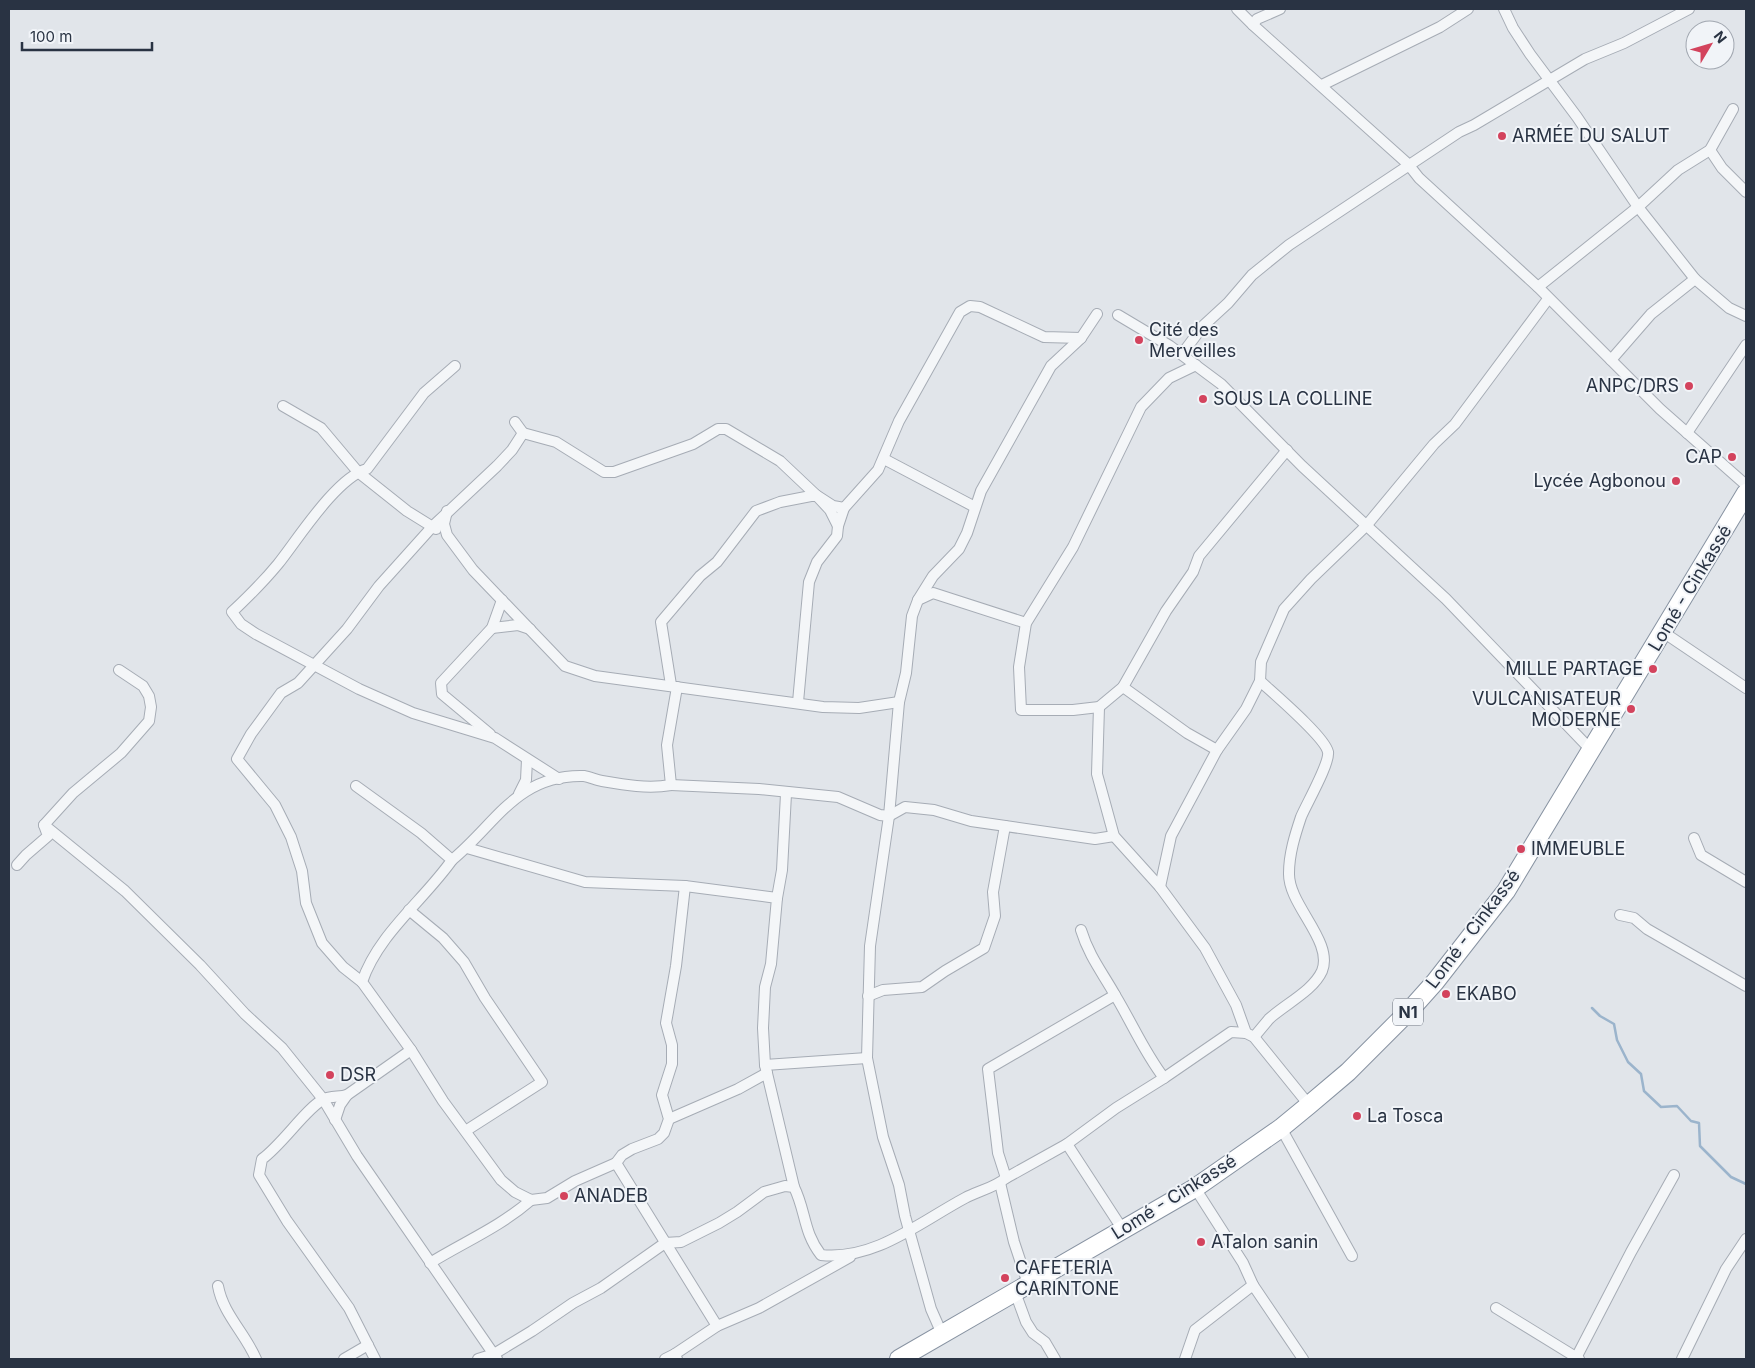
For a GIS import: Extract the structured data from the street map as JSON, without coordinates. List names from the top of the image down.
{
  "streets": {
    "highway": ["Lomé - Cinkassé", "N1"]
  },
  "places": [
    "ARMÉE DU SALUT",
    "Cité des Merveilles",
    "ANPC/DRS",
    "SOUS LA COLLINE",
    "CAP",
    "Lycée Agbonou",
    "MILLE PARTAGE",
    "VULCANISATEUR MODERNE",
    "IMMEUBLE",
    "EKABO",
    "DSR",
    "La Tosca",
    "ANADEB",
    "ATalon sanin",
    "CAFETERIA CARINTONE"
  ],
  "scale_bar": "100 m",
  "north": "top right"
}
